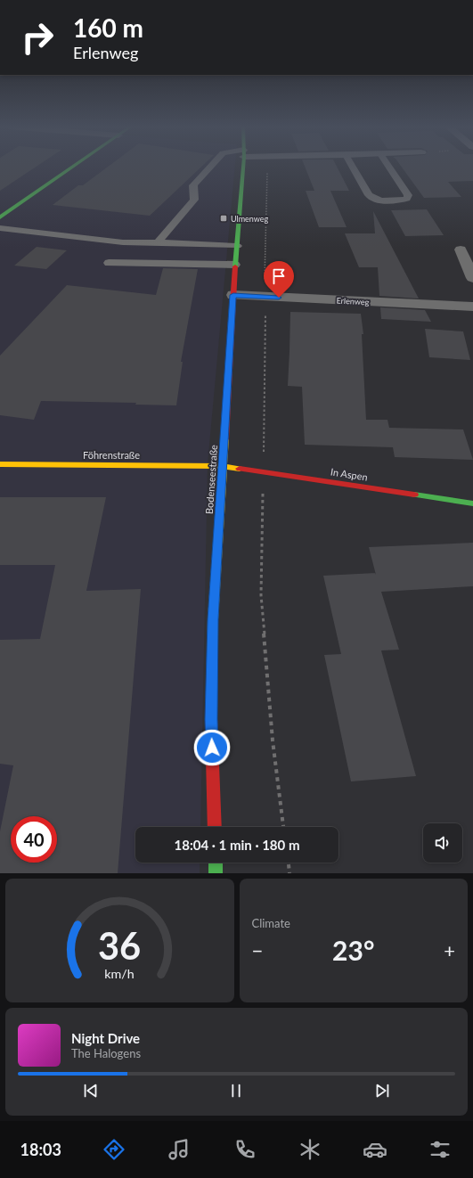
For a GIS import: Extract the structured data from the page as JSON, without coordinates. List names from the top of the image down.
{
  "streets": {
    "street": [
      "Erlenweg",
      "Föhrenstraße",
      "In Aspen",
      "Bodenseestraße"
    ]
  },
  "crossings": [
    ["Erlenweg", "Bodenseestraße"],
    ["Föhrenstraße", "In Aspen"],
    ["Föhrenstraße", "Bodenseestraße"],
    ["In Aspen", "Bodenseestraße"]
  ],
  "places": {
    "transit": ["Ulmenweg"]
  },
  "page": {
    "turn": ["160 m", "Erlenweg"],
    "limit": "40",
    "trip": "18:04 · 1 min · 180 m",
    "tile": "Climate",
    "heat": ["−", "23°", "+"],
    "song": ["Night Drive", "The Halogens"],
    "tabs": "18:03",
    "gauge": ["36", "km/h"]
  }
}
